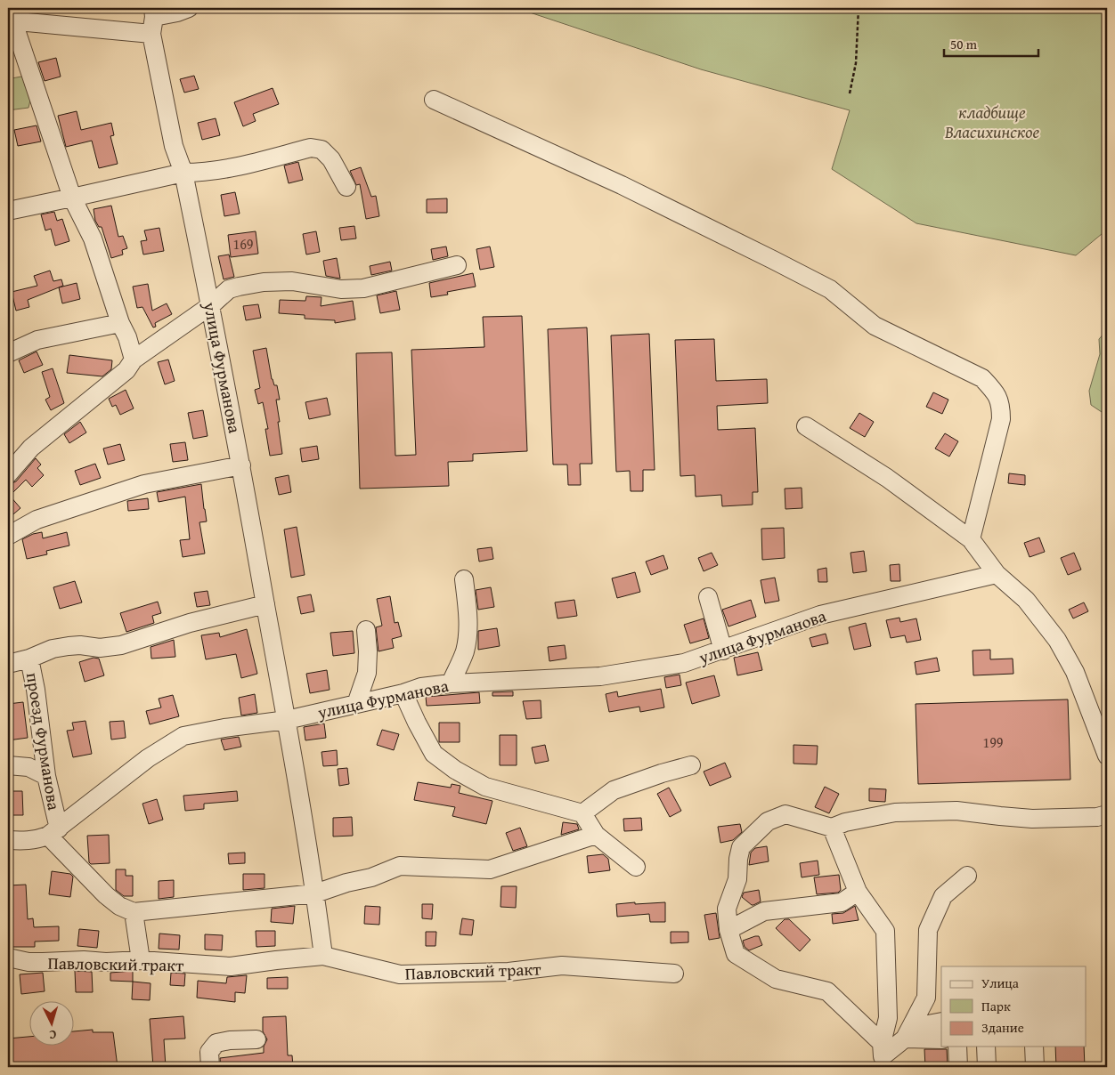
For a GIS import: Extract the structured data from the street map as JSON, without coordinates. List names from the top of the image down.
{
  "streets": {
    "street": ["улица Фурманова", "проезд Фурманова", "Павловский тракт"]
  },
  "crossings": [
    ["улица Фурманова", "проезд Фурманова"],
    ["улица Фурманова", "Павловский тракт"]
  ],
  "parks": ["кладбище Власихинское"],
  "house_numbers": ["169", "199"],
  "legend": ["Улица", "Парк", "Здание"],
  "scale_bar": "50 m",
  "north": "bottom"
}
